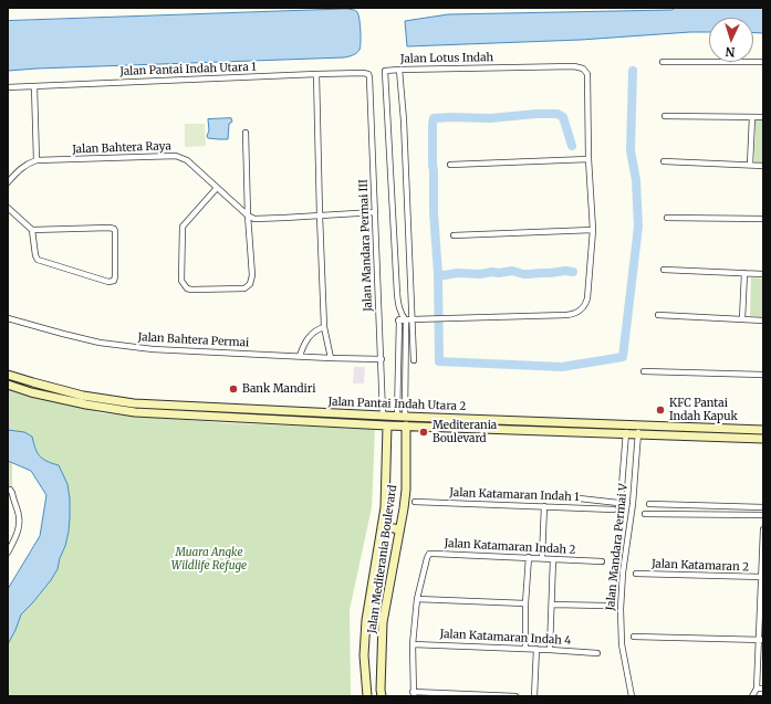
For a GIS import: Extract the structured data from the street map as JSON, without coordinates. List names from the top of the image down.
{
  "streets": {
    "street": [
      "Jalan Lotus Indah",
      "Jalan Pantai Indah Utara 1",
      "Jalan Bahtera Raya",
      "Jalan Mandara Permai III",
      "Jalan Bahtera Permai",
      "Jalan Pantai Indah Utara 2",
      "Jalan Katamaran Indah 1",
      "Jalan Katamaran Indah 2",
      "Jalan Mandara Permai V",
      "Jalan Mediterania Boulevard",
      "Jalan Katamaran 2",
      "Jalan Katamaran Indah 4"
    ]
  },
  "crossings": [
    ["Jalan Lotus Indah", "Jalan Pantai Indah Utara 2"],
    ["Jalan Pantai Indah Utara 1", "Jalan Mandara Permai III"],
    ["Jalan Mandara Permai III", "Jalan Bahtera Permai"],
    ["Jalan Mandara Permai III", "Jalan Pantai Indah Utara 2"],
    ["Jalan Pantai Indah Utara 2", "Jalan Katamaran Indah 1"],
    ["Jalan Pantai Indah Utara 2", "Jalan Mandara Permai V"],
    ["Jalan Pantai Indah Utara 2", "Jalan Mediterania Boulevard"],
    ["Jalan Katamaran Indah 2", "Jalan Katamaran Indah 4"]
  ],
  "parks": ["Muara Angke Wildlife Refuge"],
  "places": ["Bank Mandiri", "KFC Pantai Indah Kapuk", "Mediterania Boulevard"],
  "north": "bottom"
}
